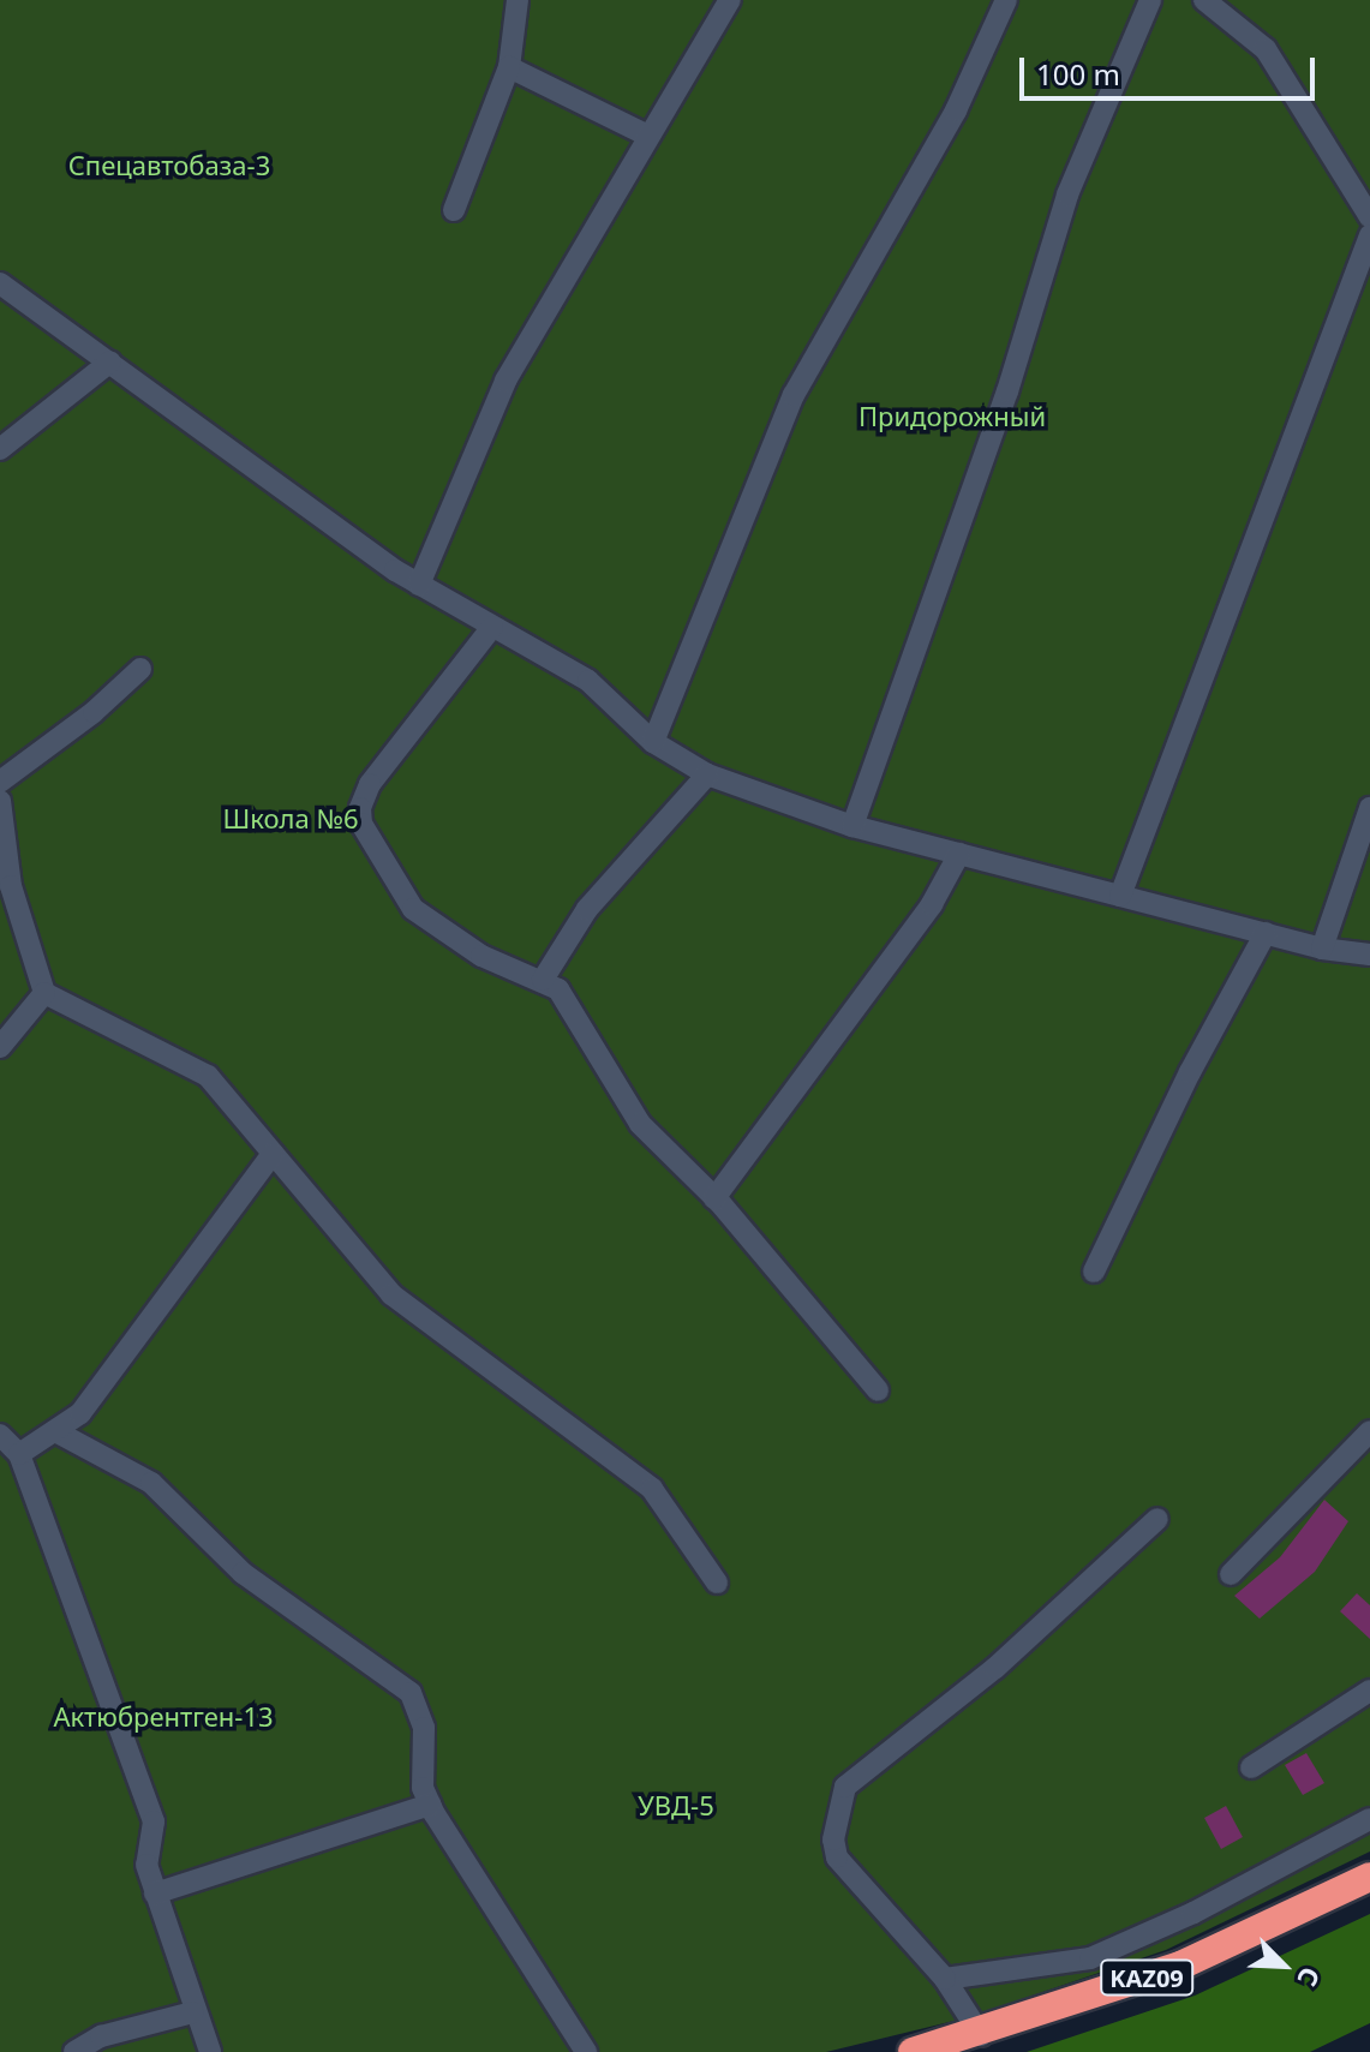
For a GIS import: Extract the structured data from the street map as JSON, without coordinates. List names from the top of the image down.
{
  "streets": {
    "highway": ["KAZ09"]
  },
  "parks": [
    "Спецавтобаза-3",
    "Придорожный",
    "Школа №6",
    "Актюбрентген-13",
    "УВД-5"
  ],
  "scale_bar": "100 m",
  "north": "bottom right"
}
